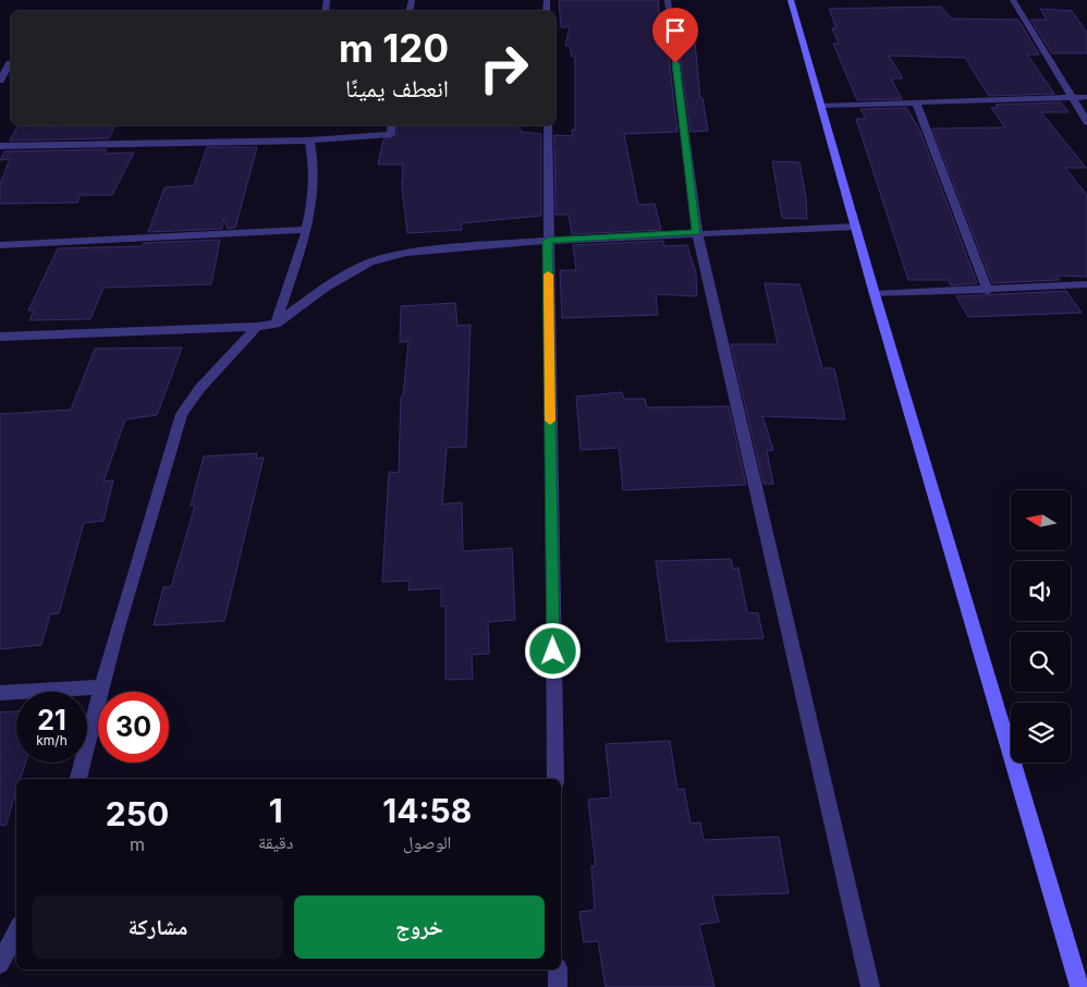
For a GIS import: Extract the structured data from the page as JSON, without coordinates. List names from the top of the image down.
{
  "north": "left",
  "page": {
    "turn": ["120 m", "انعطف يمينًا"],
    "speed": "21 km/h",
    "limit": "30",
    "eta": [
      "14:58",
      "الوصول",
      "1",
      "دقيقة",
      "250",
      "m"
    ],
    "buttons": ["خروج", "مشاركة"]
  }
}
